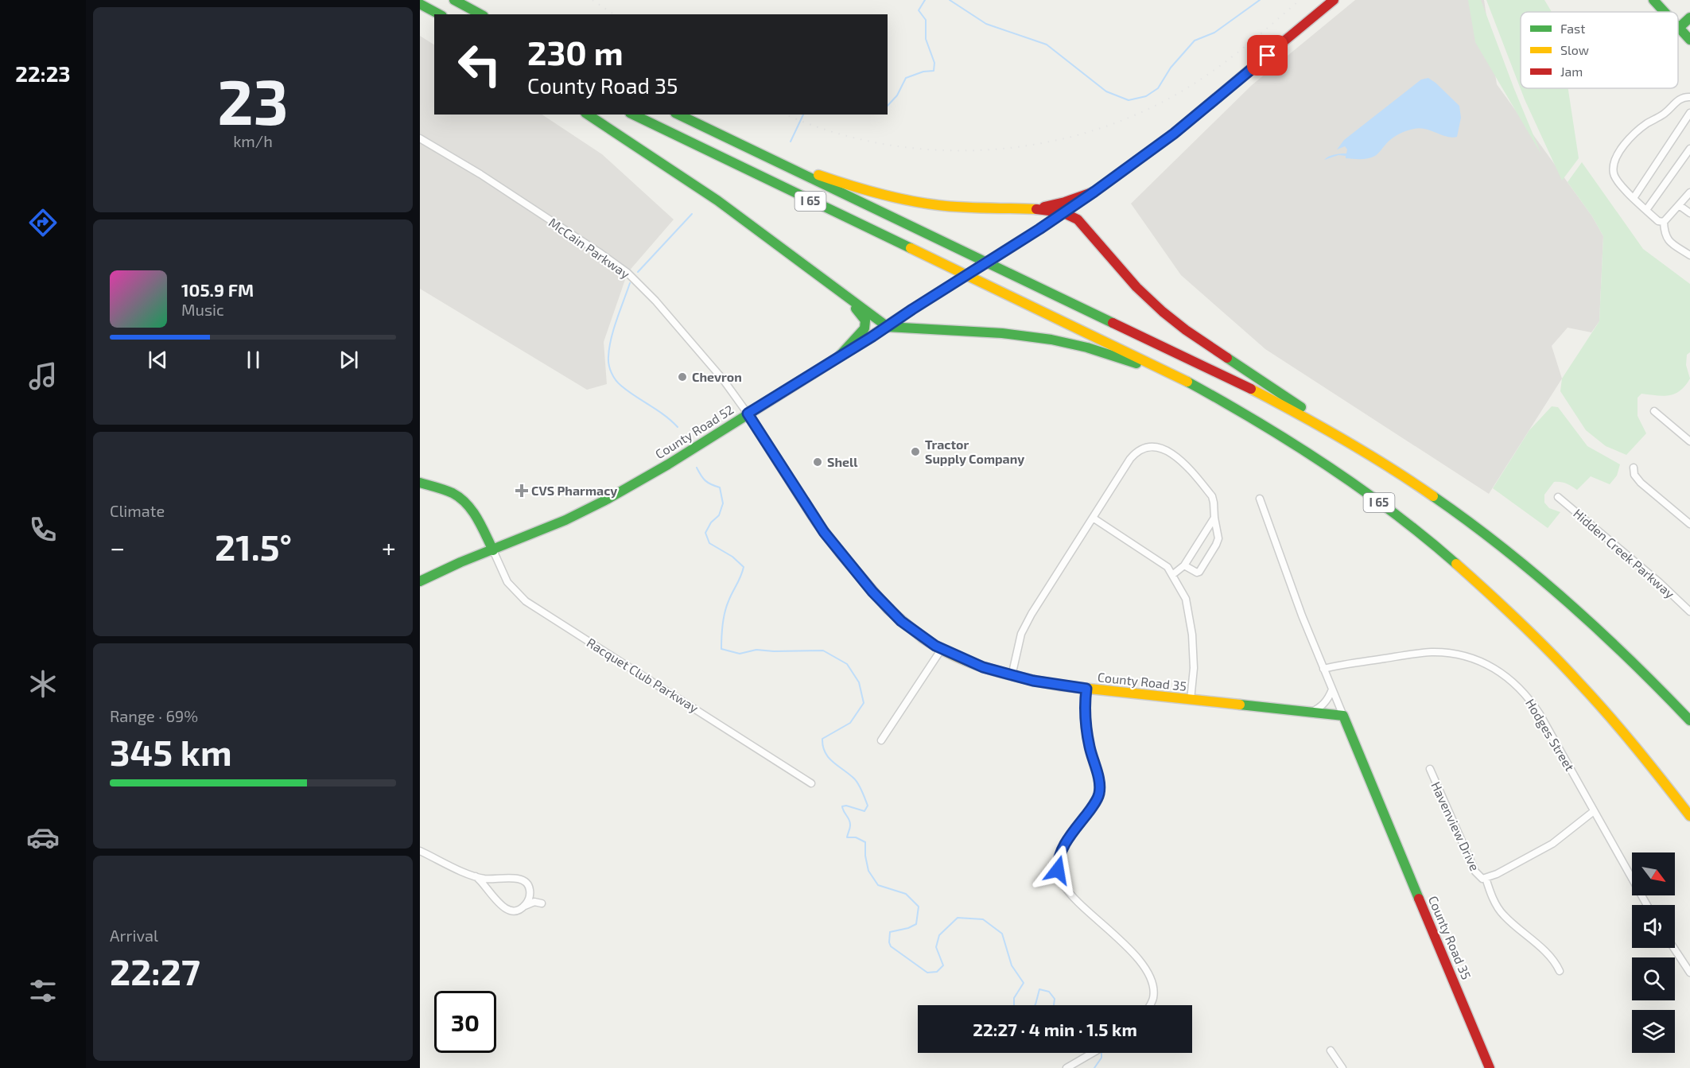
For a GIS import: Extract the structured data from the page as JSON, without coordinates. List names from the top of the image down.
{
  "streets": {
    "main road": ["I 65", "County Road 52", "County Road 35"],
    "street": [
      "McCain Parkway",
      "Hidden Creek Parkway",
      "Racquet Club Parkway",
      "Hodges Street",
      "Havenview Drive"
    ]
  },
  "crossings": [
    ["McCain Parkway", "County Road 52"],
    ["McCain Parkway", "County Road 35"],
    ["County Road 52", "Racquet Club Parkway"],
    ["County Road 52", "County Road 35"],
    ["Hodges Street", "Havenview Drive"]
  ],
  "places": {
    "other": ["Chevron", "Tractor Supply Company", "Shell"],
    "health": ["CVS Pharmacy"]
  },
  "legend": ["Fast", "Slow", "Jam"],
  "north": "bottom right",
  "page": {
    "tabs": "22:23",
    "tile": [
      ["23", "km/h"],
      "Climate",
      ["Range · 69%", "345 km"],
      ["Arrival", "22:27"]
    ],
    "turn": ["230 m", "County Road 35"],
    "song": ["105.9 FM", "Music"],
    "heat": ["−", "21.5°", "+"],
    "limit": "30",
    "trip": "22:27 · 4 min · 1.5 km"
  }
}
